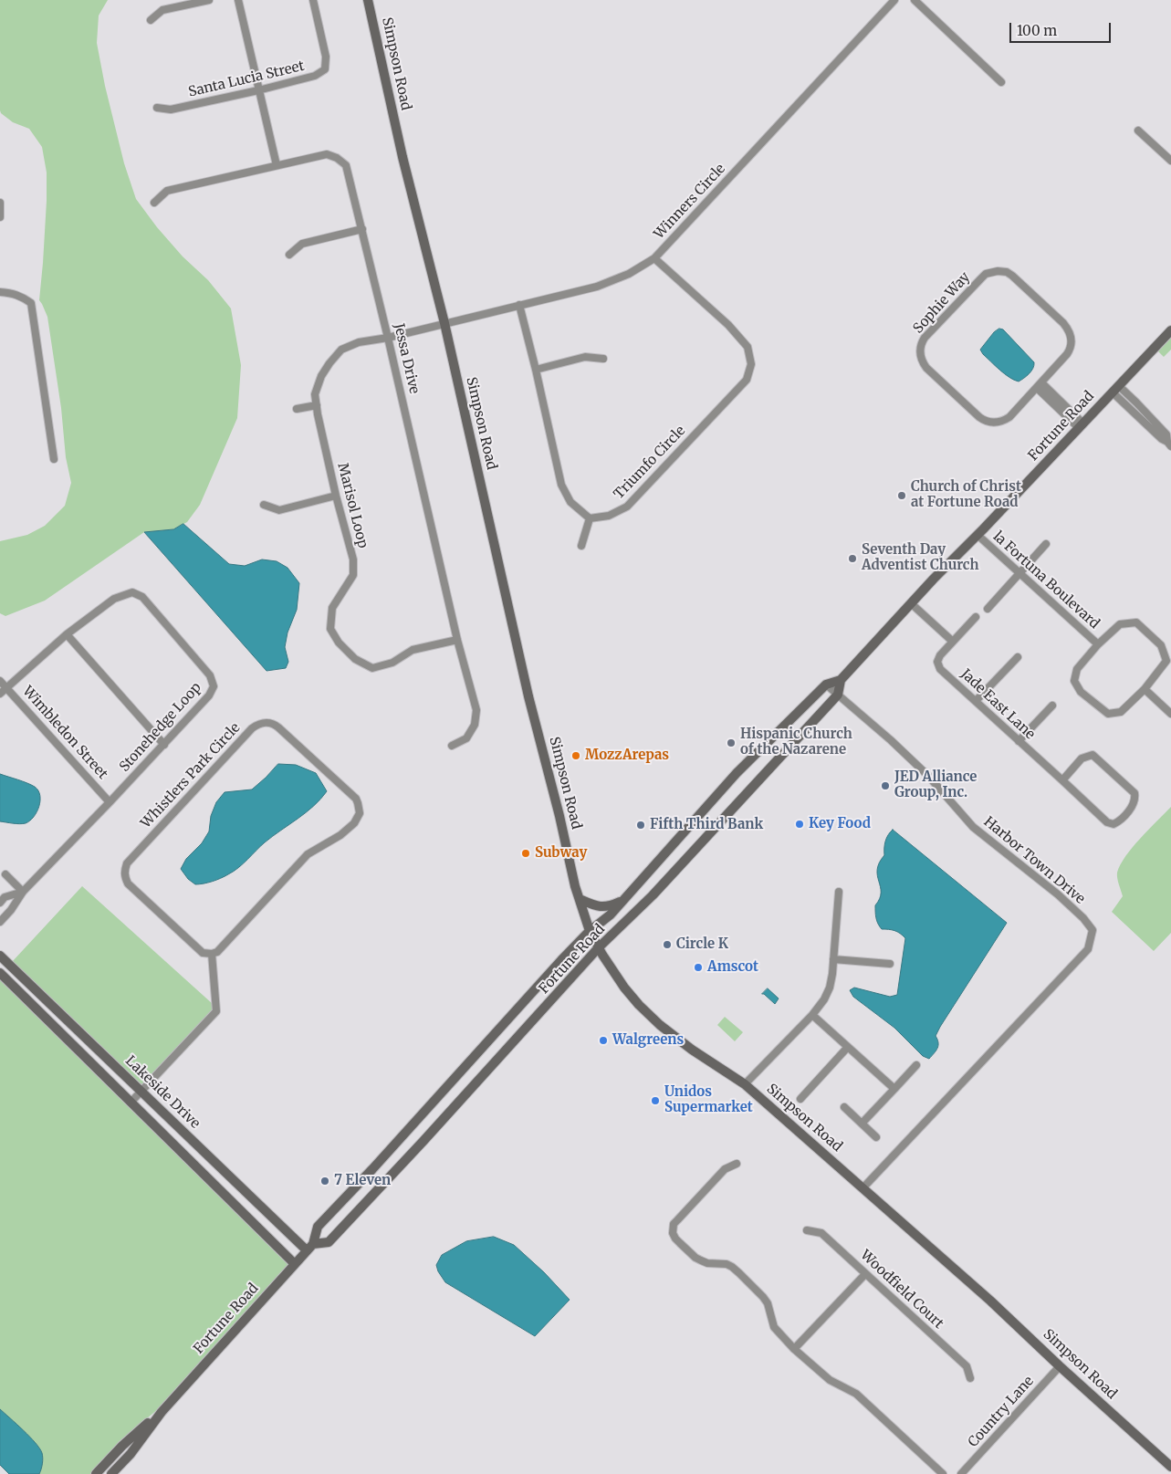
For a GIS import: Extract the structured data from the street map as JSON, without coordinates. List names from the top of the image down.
{
  "streets": {
    "main road": ["Simpson Road", "Fortune Road", "Lakeside Drive"],
    "street": [
      "Santa Lucia Street",
      "Winners Circle",
      "Sophie Way",
      "Jessa Drive",
      "Triumfo Circle",
      "Marisol Loop",
      "la Fortuna Boulevard",
      "Jade East Lane",
      "Stonehedge Loop",
      "Wimbledon Street",
      "Whistlers Park Circle",
      "Harbor Town Drive",
      "Woodfield Court",
      "Country Lane"
    ]
  },
  "crossings": [
    ["Simpson Road", "Winners Circle"],
    ["Simpson Road", "Fortune Road"],
    ["Simpson Road", "Marisol Loop"],
    ["Simpson Road", "Harbor Town Drive"],
    ["Simpson Road", "Country Lane"],
    ["Winners Circle", "Triumfo Circle"],
    ["Winners Circle", "Marisol Loop"],
    ["Jessa Drive", "Marisol Loop"],
    ["Fortune Road", "la Fortuna Boulevard"],
    ["Fortune Road", "Harbor Town Drive"],
    ["Fortune Road", "Lakeside Drive"],
    ["Stonehedge Loop", "Wimbledon Street"]
  ],
  "places": [
    "Church of Christ at Fortune Road",
    "Seventh Day Adventist Church",
    "Hispanic Church of the Nazarene",
    "MozzArepas",
    "JED Alliance Group, Inc.",
    "Key Food",
    "Fifth Third Bank",
    "Subway",
    "Circle K",
    "Amscot",
    "Walgreens",
    "Unidos Supermarket",
    "7 Eleven"
  ],
  "scale_bar": "100 m"
}
